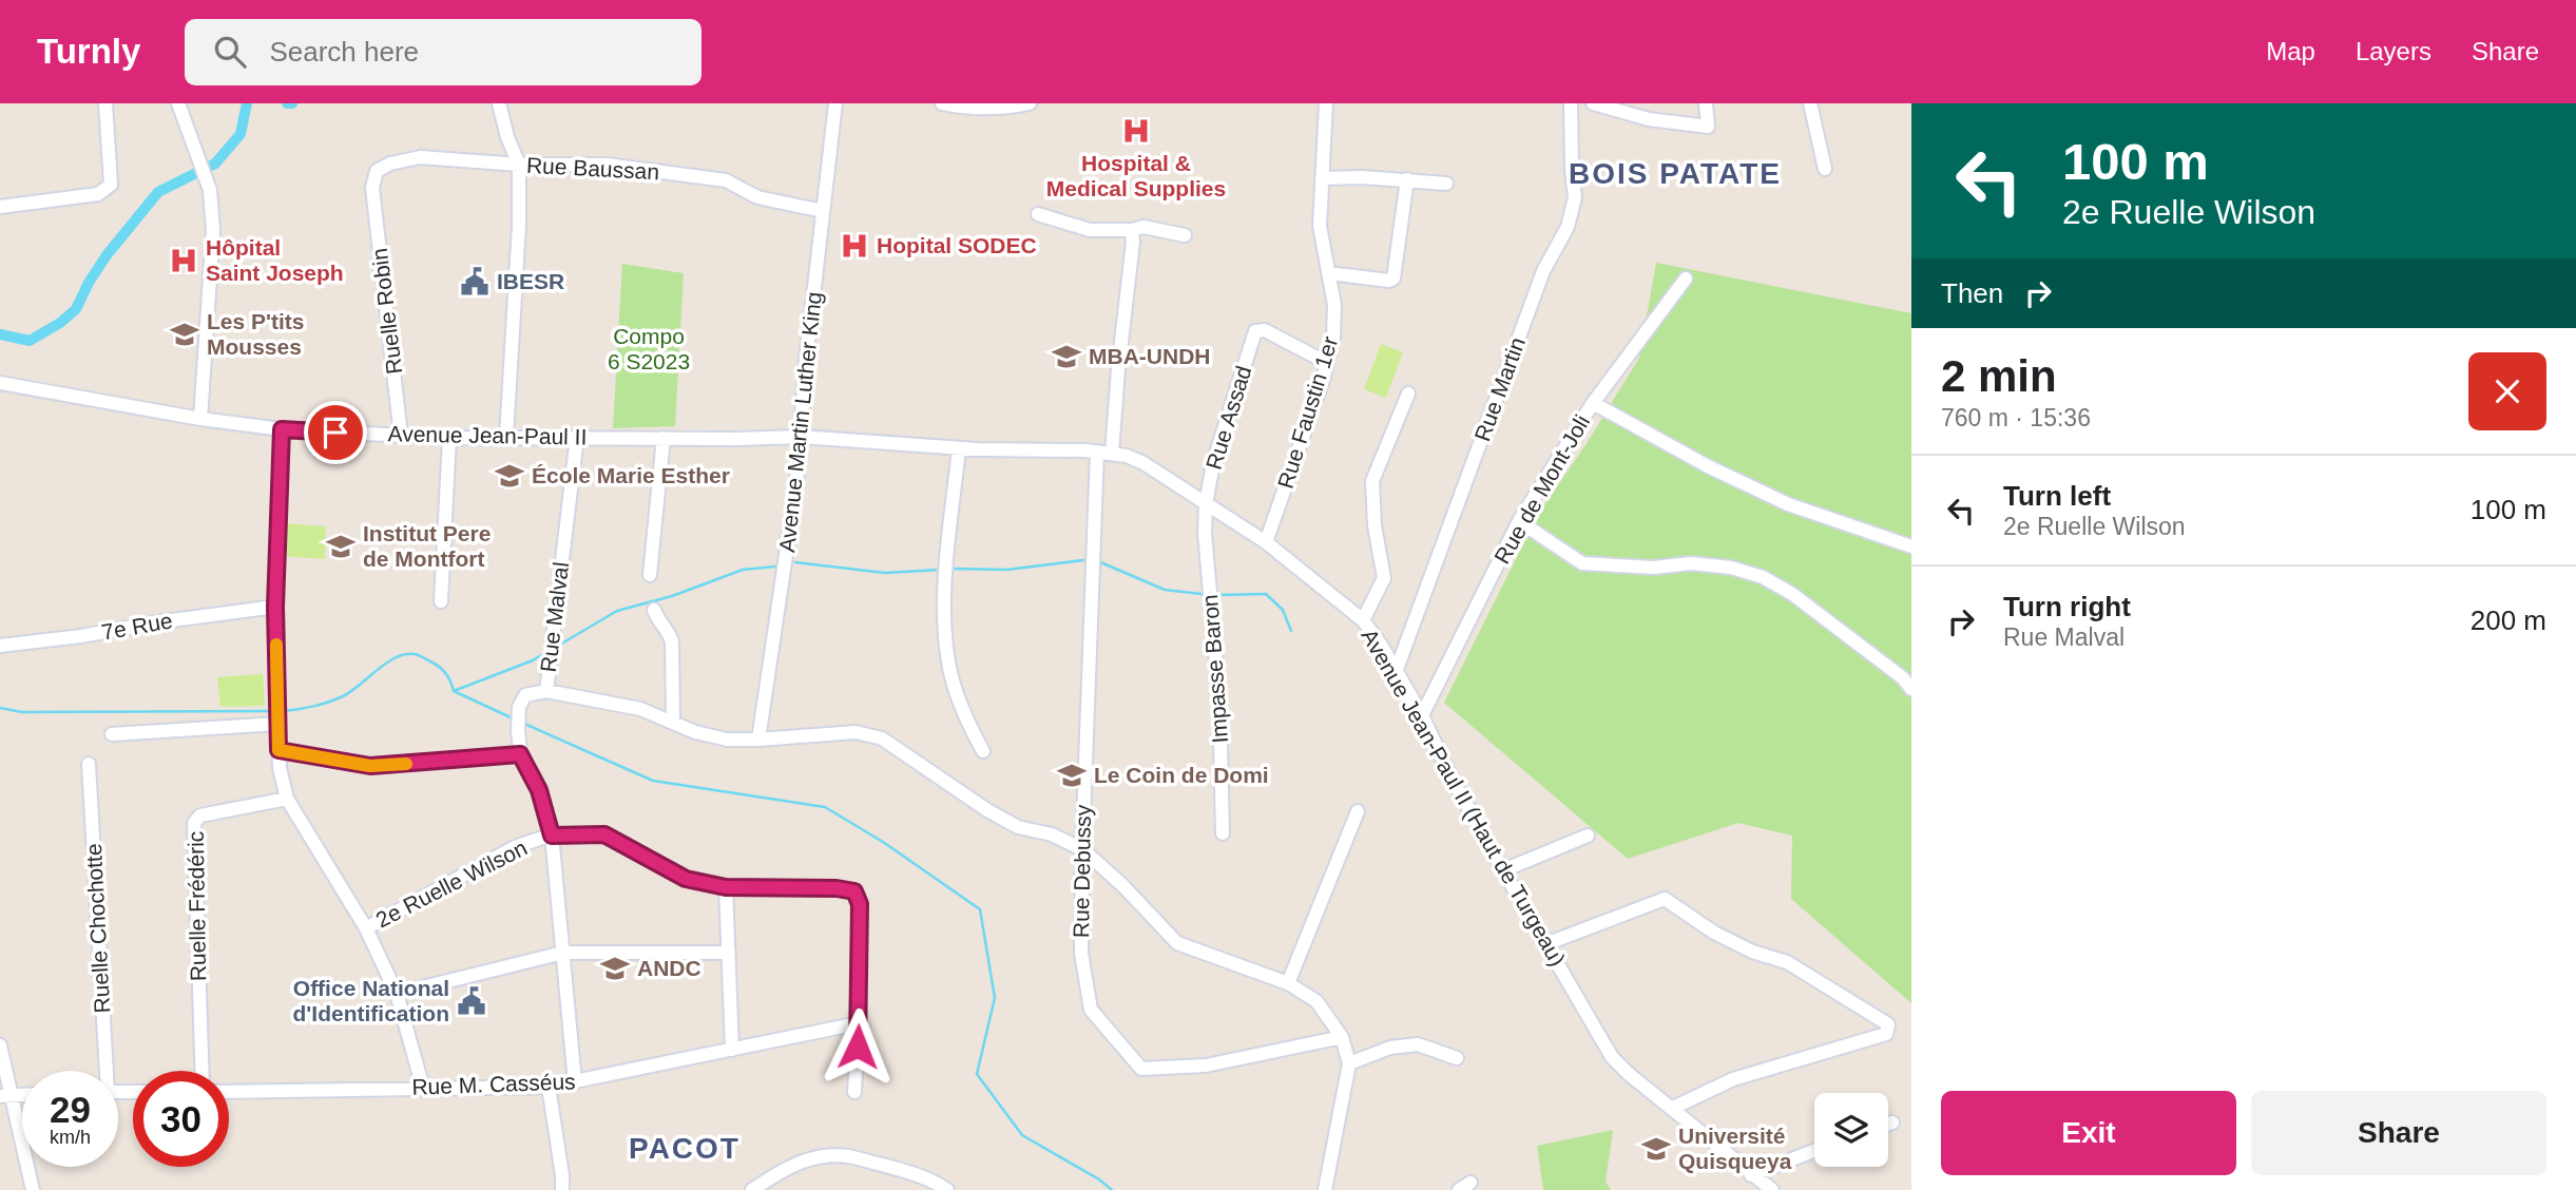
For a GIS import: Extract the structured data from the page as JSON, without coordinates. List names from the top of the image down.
{
  "streets": {
    "street": [
      "Rue Baussan",
      "Ruelle Robin",
      "Rue Martin",
      "Rue Faustin 1er",
      "Rue Assad",
      "Avenue Martin Luther King",
      "Avenue Jean-Paul II",
      "Rue de Mont-Joli",
      "Rue Malval",
      "7e Rue",
      "Impasse Baron",
      "Avenue Jean-Paul II (Haut de Turgeau)",
      "Rue Debussy",
      "2e Ruelle Wilson",
      "Ruelle Frédéric",
      "Ruelle Chochotte",
      "Rue M. Casséus"
    ]
  },
  "crossings": [
    ["Rue Baussan", "Ruelle Robin"],
    ["Rue Baussan", "Avenue Martin Luther King"],
    ["Ruelle Robin", "Avenue Jean-Paul II"],
    ["Rue Martin", "Avenue Jean-Paul II (Haut de Turgeau)"],
    ["Rue Faustin 1er", "Rue Assad"],
    ["Rue Faustin 1er", "Avenue Jean-Paul II (Haut de Turgeau)"],
    ["Rue Assad", "Impasse Baron"],
    ["Rue Assad", "Avenue Jean-Paul II (Haut de Turgeau)"],
    ["Avenue Martin Luther King", "Avenue Jean-Paul II"],
    ["Avenue Jean-Paul II", "Rue Malval"],
    ["Avenue Jean-Paul II", "Avenue Jean-Paul II (Haut de Turgeau)"],
    ["Rue de Mont-Joli", "Avenue Jean-Paul II (Haut de Turgeau)"],
    ["Rue Malval", "2e Ruelle Wilson"],
    ["Rue Malval", "Rue M. Casséus"],
    ["Impasse Baron", "Avenue Jean-Paul II (Haut de Turgeau)"],
    ["Avenue Jean-Paul II (Haut de Turgeau)", "Rue Debussy"],
    ["2e Ruelle Wilson", "Rue M. Casséus"]
  ],
  "districts": ["BOIS PATATE", "PACOT"],
  "parks": ["Compo 6 S2023"],
  "places": {
    "hospital": ["Hospital & Medical Supplies", "Hopital SODEC", "Hôpital Saint Joseph"],
    "public building": ["IBESR", "Office National d'Identification"],
    "school or university": [
      "Les P'tits Mousses",
      "MBA-UNDH",
      "École Marie Esther",
      "Institut Pere de Montfort",
      "Le Coin de Domi",
      "ANDC",
      "Université Quisqueya"
    ]
  },
  "page": {
    "header": "Turnly",
    "search": "Search here",
    "nav": ["Map", "Layers", "Share"],
    "turn": ["100 m", "2e Ruelle Wilson"],
    "then": "Then",
    "heading": ["2 min", "760 m · 15:36"],
    "list": [
      {
        "name": "Turn left",
        "note": "2e Ruelle Wilson",
        "value": "100 m"
      },
      {
        "name": "Turn right",
        "note": "Rue Malval",
        "value": "200 m"
      }
    ],
    "speed": "29 km/h",
    "limit": "30",
    "buttons": ["Exit", "Share"]
  }
}
